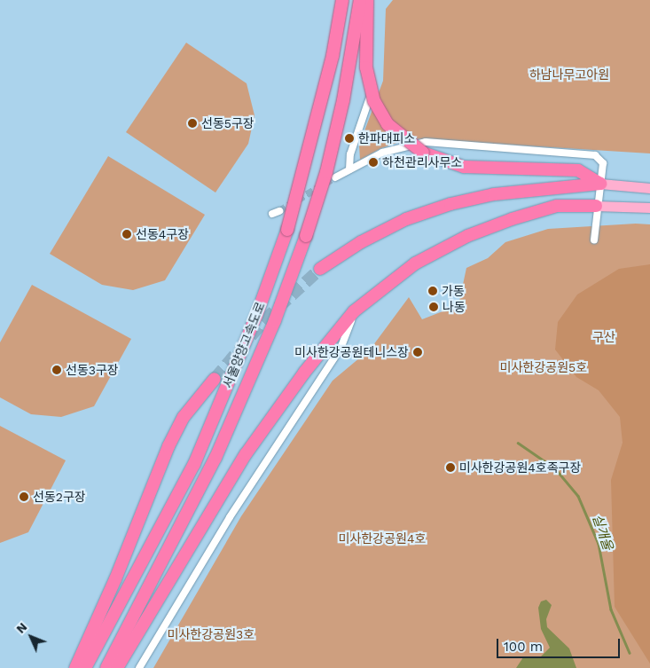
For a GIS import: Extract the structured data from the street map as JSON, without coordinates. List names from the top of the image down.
{
  "streets": {
    "highway": ["서울양양고속도로"]
  },
  "water": ["실개울"],
  "parks": [
    "하남나무고아원",
    "구산",
    "미사한강공원5호",
    "미사한강공원4호",
    "미사한강공원3호"
  ],
  "places": [
    "선동5구장",
    "한파대피소",
    "하천관리사무소",
    "선동4구장",
    "가동",
    "나동",
    "미사한강공원테니스장",
    "선동3구장",
    "미사한강공원4호족구장",
    "선동2구장"
  ],
  "scale_bar": "100 m",
  "north": "top left"
}
